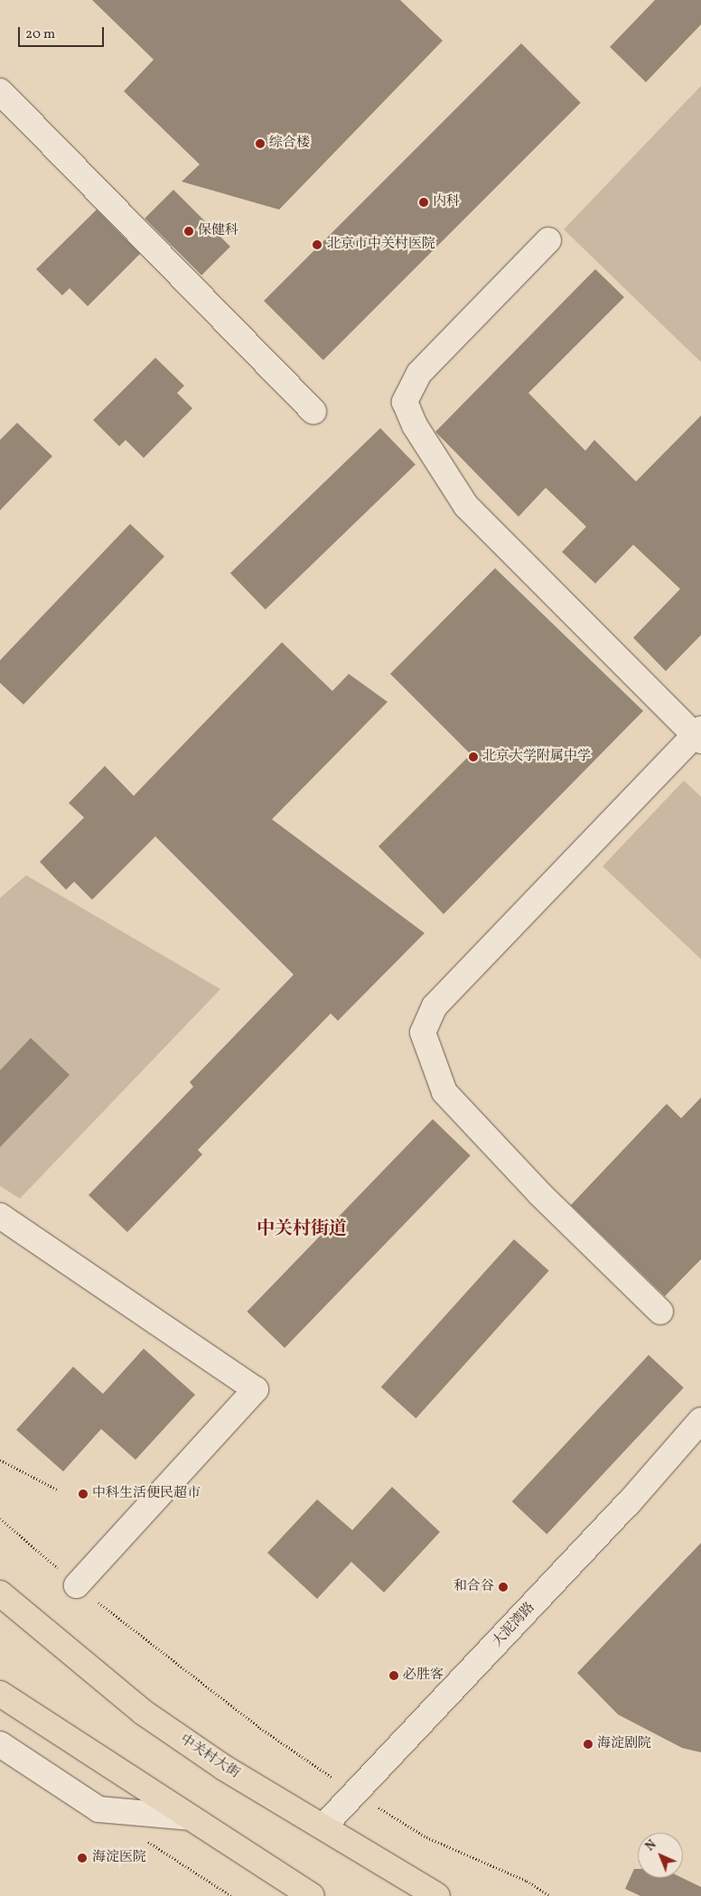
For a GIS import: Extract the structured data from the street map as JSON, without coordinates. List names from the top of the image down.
{
  "streets": {
    "main road": ["中关村大街"],
    "street": ["大泥湾路"]
  },
  "crossings": [
    ["大泥湾路", "中关村大街"]
  ],
  "districts": ["中关村街道"],
  "places": [
    "综合楼",
    "内科",
    "保健科",
    "北京市中关村医院",
    "北京大学附属中学",
    "中科生活便民超市",
    "和合谷",
    "必胜客",
    "海淀剧院",
    "海淀医院"
  ],
  "scale_bar": "20 m",
  "north": "top left"
}
